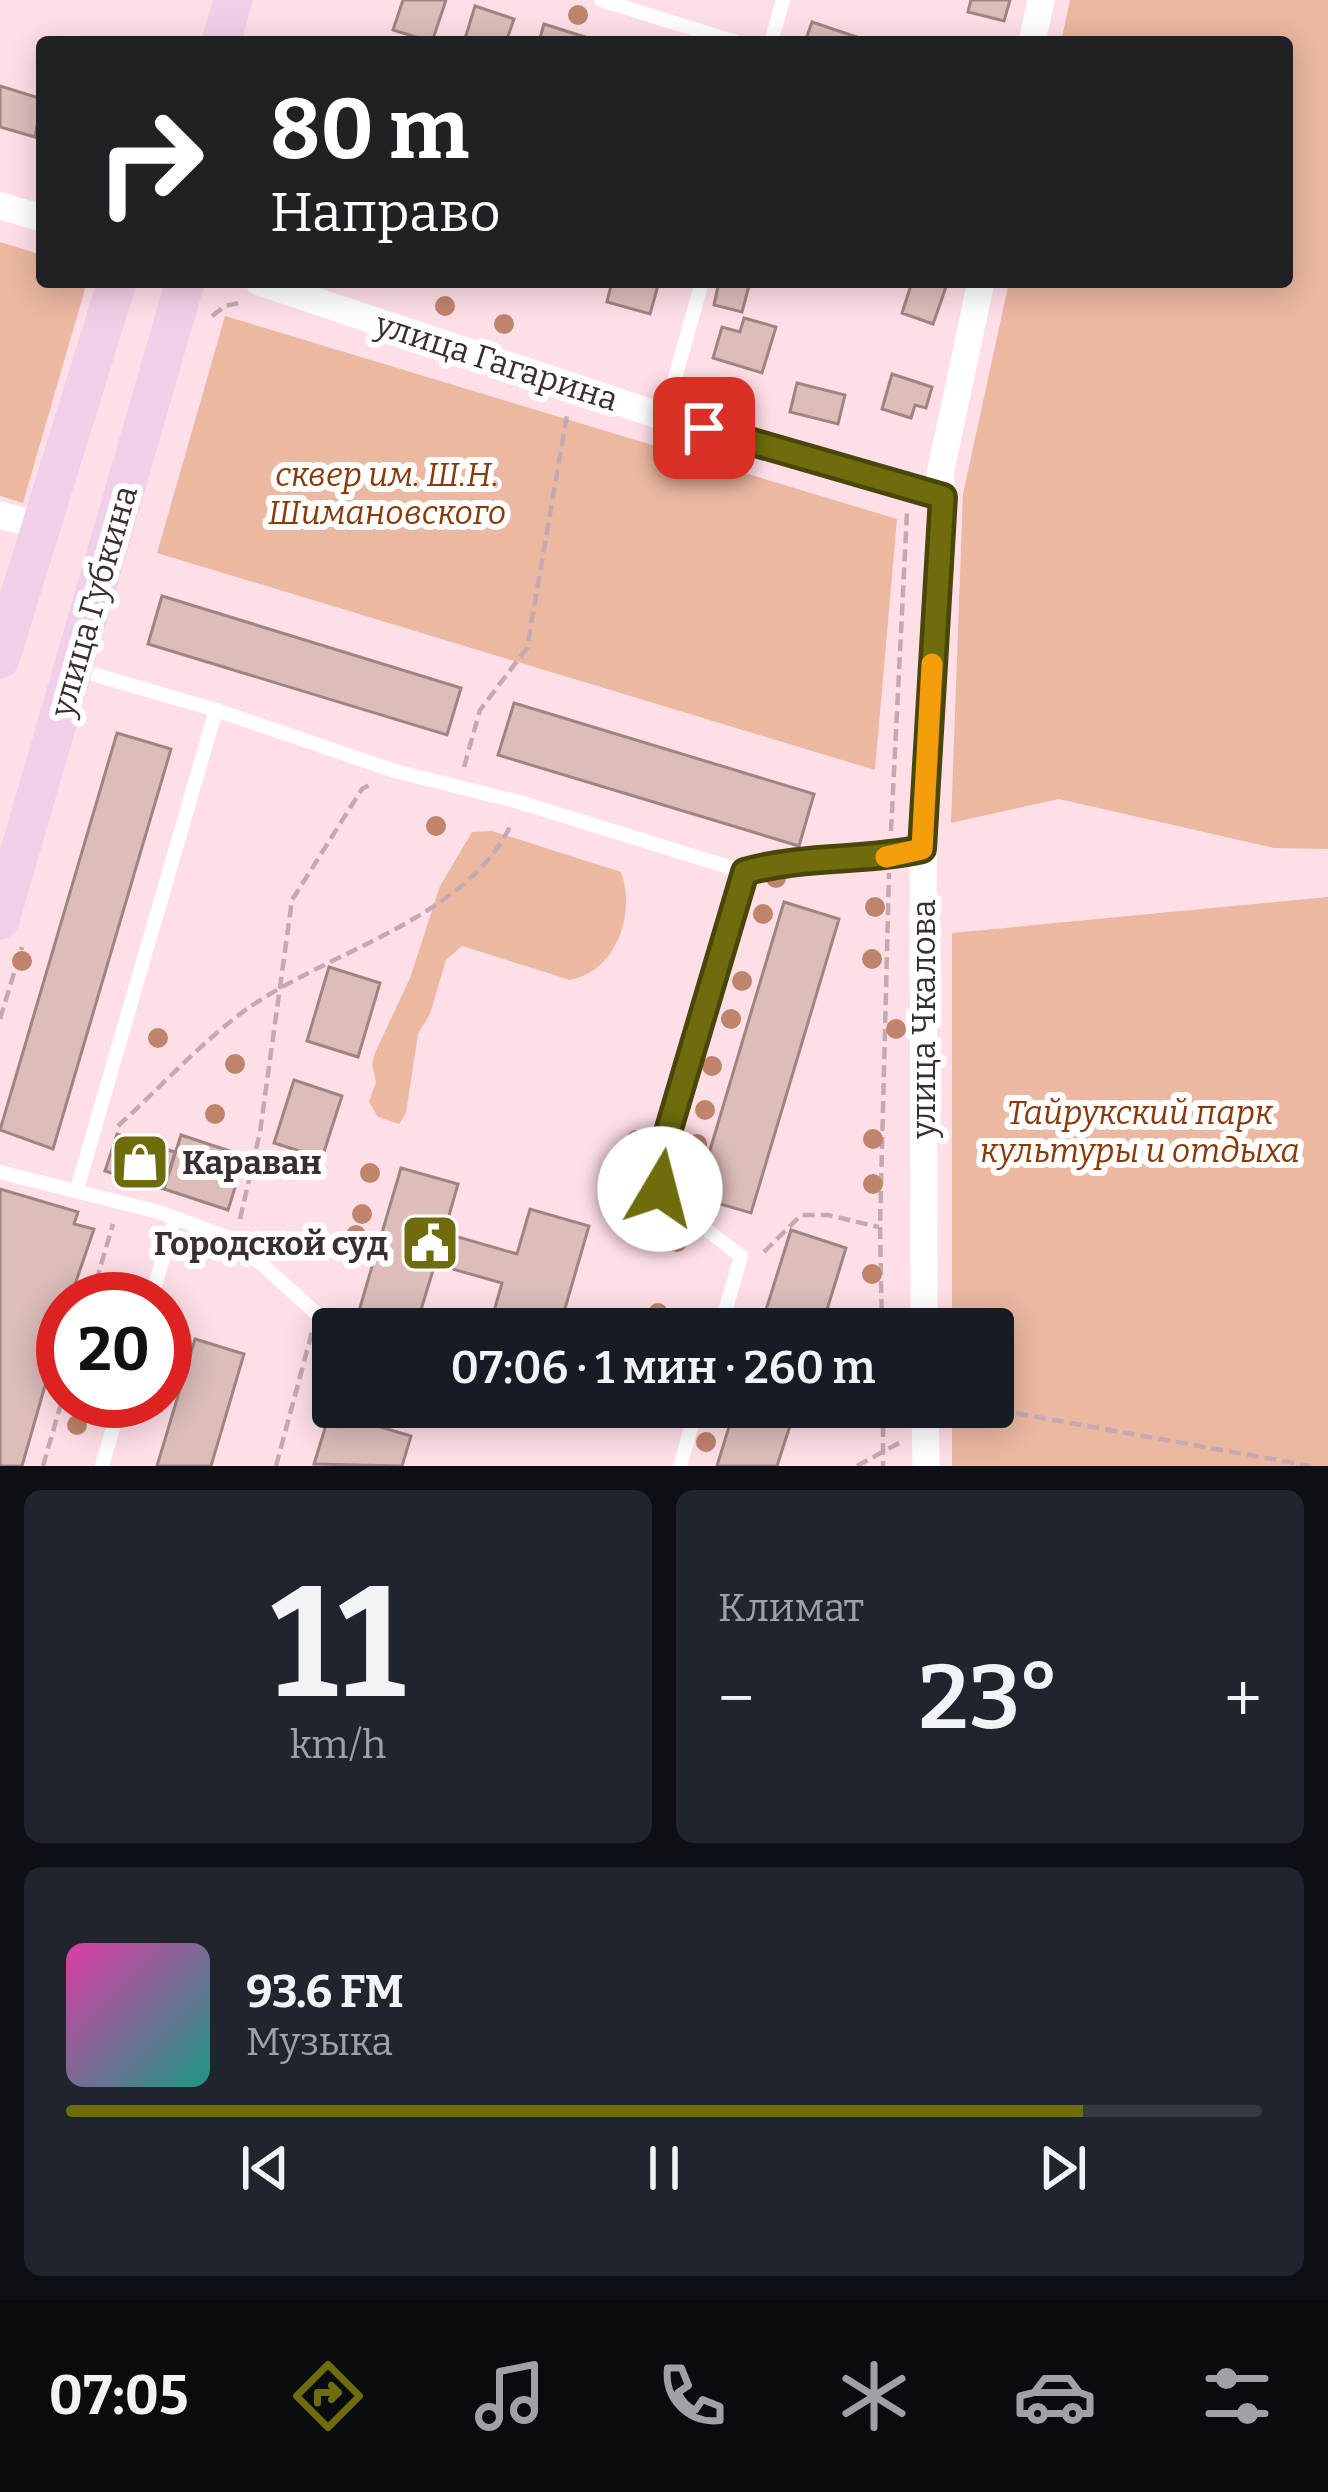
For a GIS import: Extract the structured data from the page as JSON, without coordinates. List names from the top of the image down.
{
  "streets": {
    "main road": ["улица Губкина"],
    "street": ["улица Гагарина", "улица Чкалова"]
  },
  "crossings": [
    ["улица Гагарина", "улица Чкалова"]
  ],
  "parks": ["сквер им. Ш.Н. Шимановского", "Тайрукский парк культуры и отдыха"],
  "places": {
    "shop": ["Караван"],
    "public building": ["Городской суд"]
  },
  "page": {
    "turn": ["80 m", "Направо"],
    "limit": "20",
    "trip": "07:06 · 1 мин · 260 m",
    "tile": [
      ["11", "km/h"],
      "Климат"
    ],
    "heat": ["−", "23°", "+"],
    "song": ["93.6 FM", "Музыка"],
    "tabs": "07:05"
  }
}
